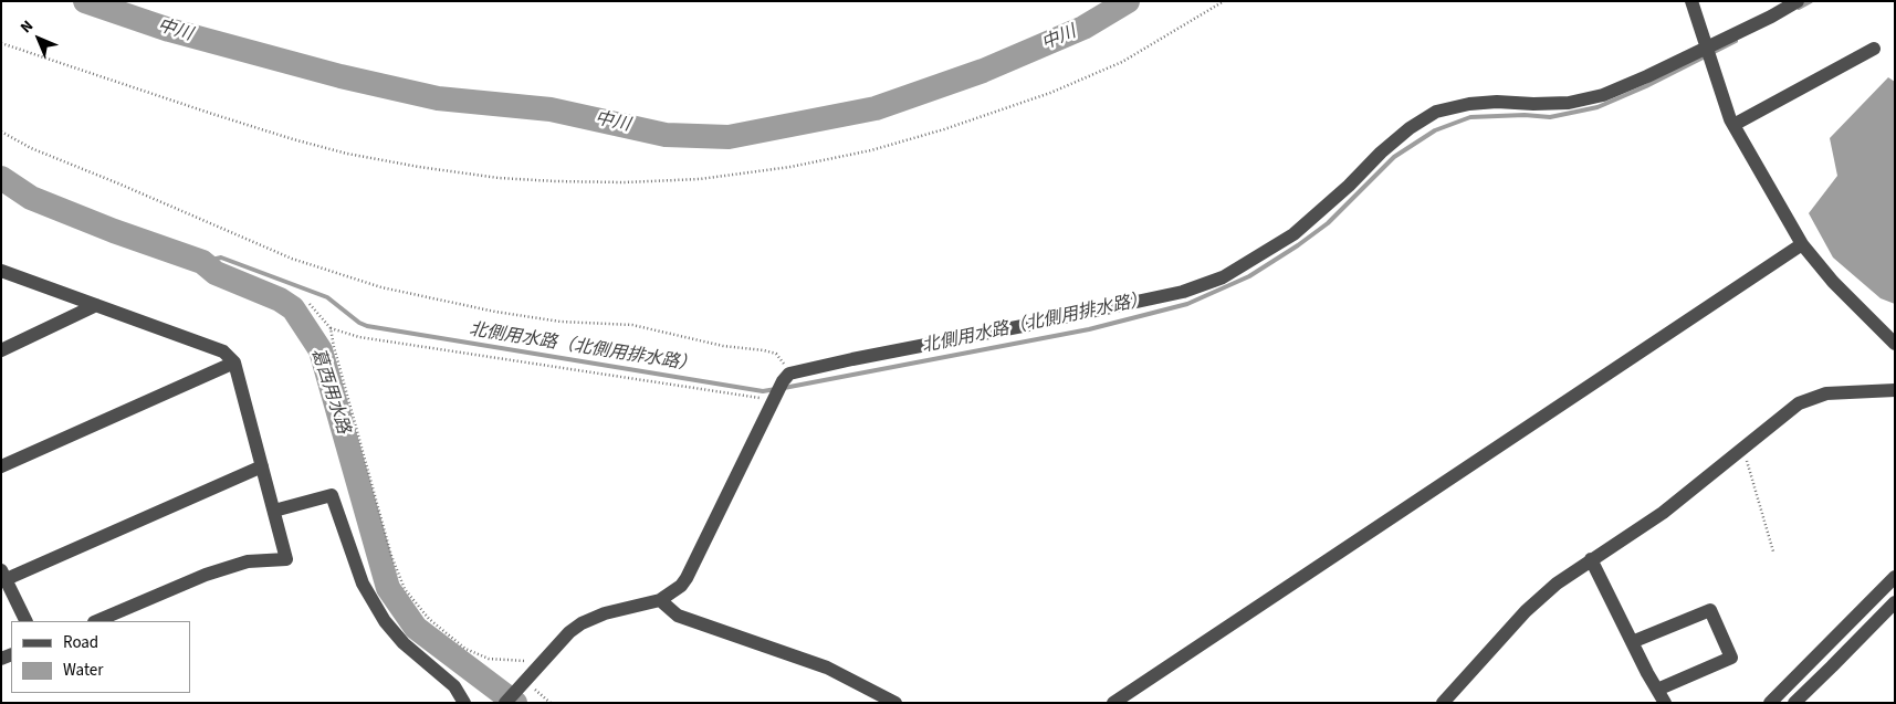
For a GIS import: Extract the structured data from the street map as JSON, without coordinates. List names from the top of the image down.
{
  "water": ["中川", "北側用水路（北側用排水路）", "葛西用水路"],
  "legend": ["Road", "Water"],
  "north": "top left"
}
